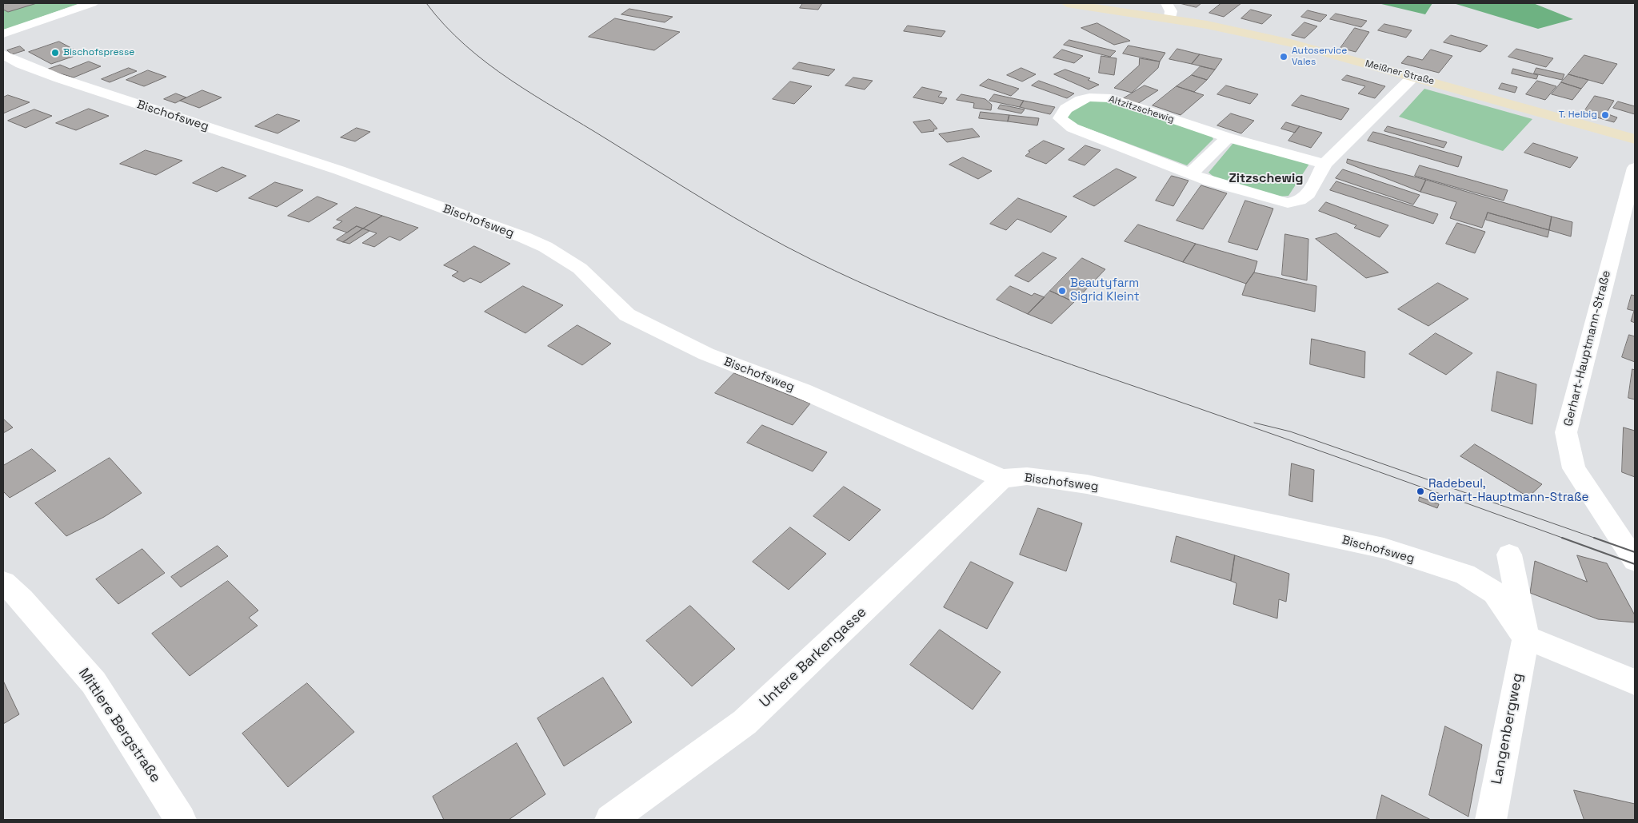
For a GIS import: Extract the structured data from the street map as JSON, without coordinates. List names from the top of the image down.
{
  "streets": {
    "main road": ["Meißner Straße"],
    "street": [
      "Altzitzschewig",
      "Bischofsweg",
      "Gerhart-Hauptmann-Straße",
      "Untere Barkengasse",
      "Mittlere Bergstraße",
      "Langenbergweg"
    ]
  },
  "crossings": [
    ["Meißner Straße", "Altzitzschewig"],
    ["Bischofsweg", "Untere Barkengasse"],
    ["Bischofsweg", "Langenbergweg"]
  ],
  "districts": ["Zitzschewig"],
  "places": [
    "Bischofspresse",
    "Autoservice Vales",
    "T. Helbig",
    "Beautyfarm Sigrid Kleint",
    "Radebeul, Gerhart-Hauptmann-Straße"
  ]
}
